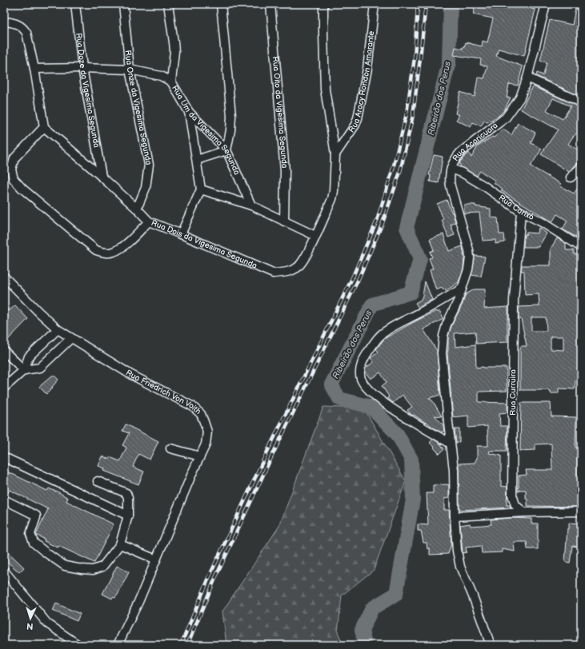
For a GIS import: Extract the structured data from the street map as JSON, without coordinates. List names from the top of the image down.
{
  "streets": {
    "street": [
      "Rua Aracy Rondon Amarante",
      "Rua Doze da Vigesima Segunda",
      "Rua Onze da Vigesima Segunda",
      "Rua Oito da Vigesima Segunda",
      "Rua Um da Vigesima Segunda",
      "Rua Acaricuara",
      "Rua Carixó",
      "Rua Dois da Vigesima Segunda",
      "Rua Curruira",
      "Rua Friedrich Von Voith"
    ]
  },
  "crossings": [
    ["Rua Aracy Rondon Amarante", "Rua Dois da Vigesima Segunda"],
    ["Rua Doze da Vigesima Segunda", "Rua Um da Vigesima Segunda"],
    ["Rua Doze da Vigesima Segunda", "Rua Dois da Vigesima Segunda"],
    ["Rua Onze da Vigesima Segunda", "Rua Um da Vigesima Segunda"],
    ["Rua Onze da Vigesima Segunda", "Rua Dois da Vigesima Segunda"],
    ["Rua Acaricuara", "Rua Carixó"],
    ["Rua Carixó", "Rua Curruira"]
  ],
  "water": ["Ribeirão dos Perus"],
  "north": "bottom"
}
